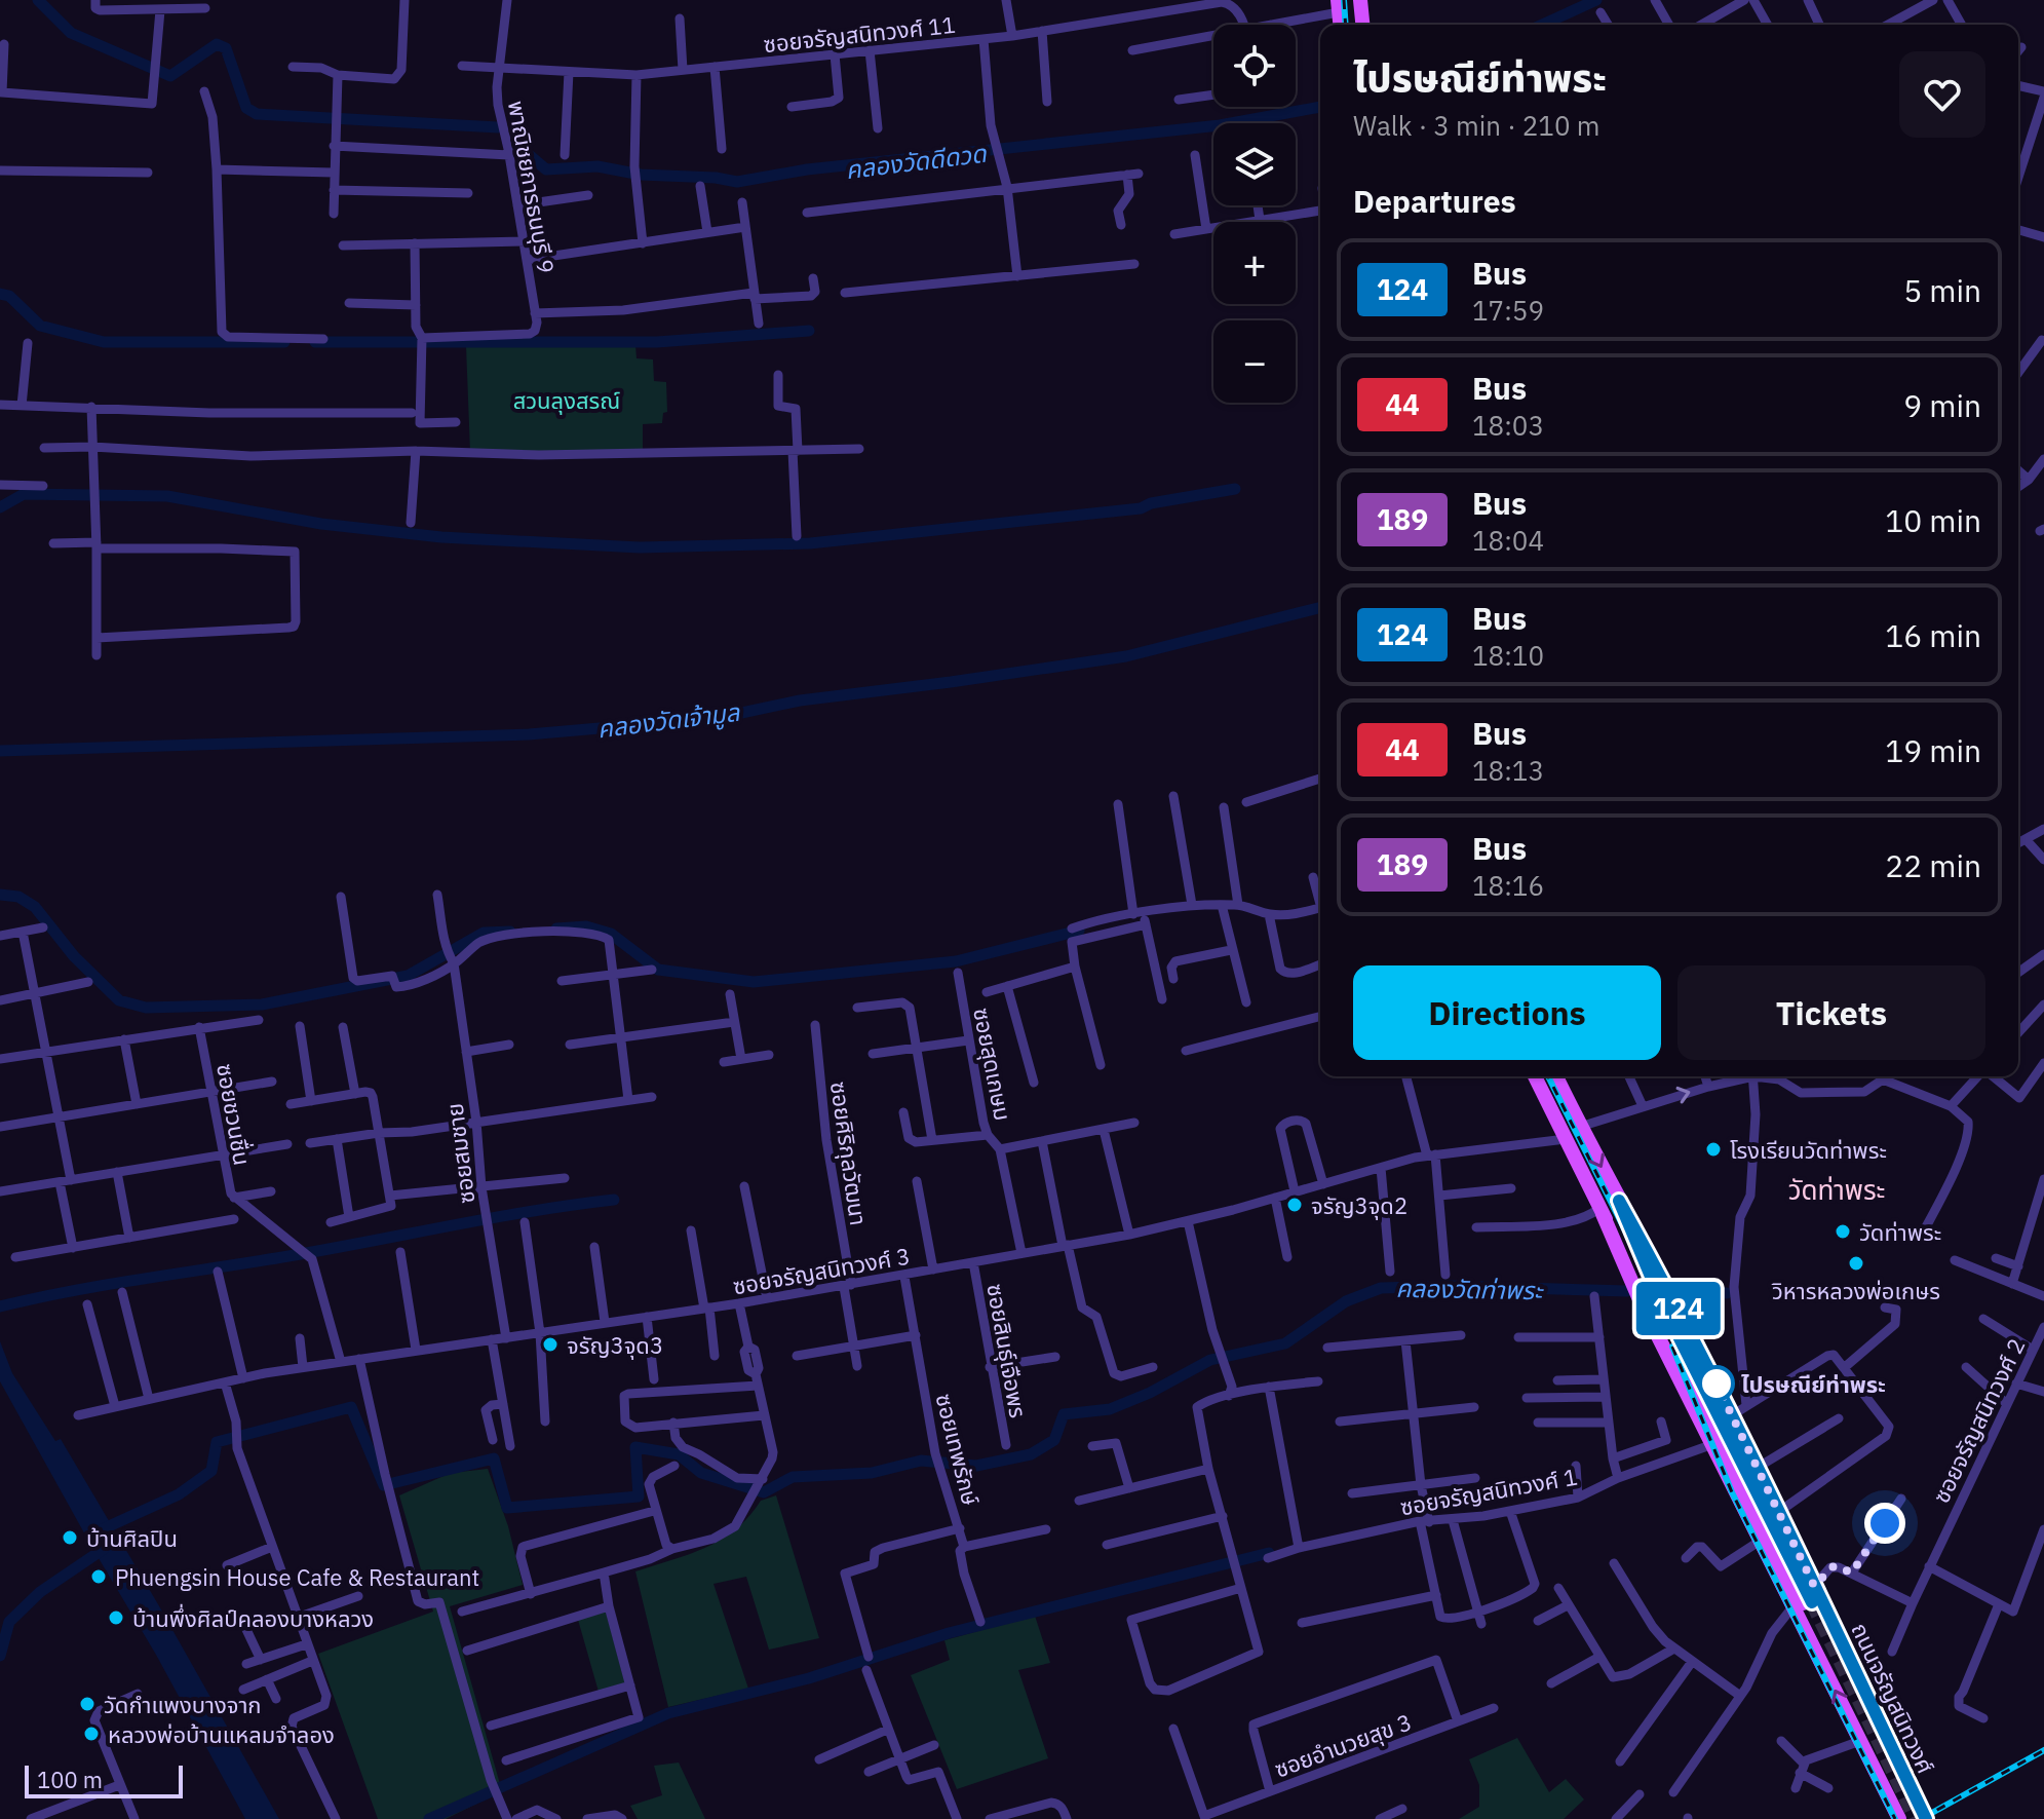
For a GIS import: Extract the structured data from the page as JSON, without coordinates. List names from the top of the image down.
{
  "streets": {
    "main road": ["ถนนจรัญสนิทวงศ์"],
    "street": [
      "ซอยจรัญสนิทวงศ์ 11",
      "พาณิชยการธนบุรี 9",
      "ซอยสุดเกษม",
      "ซอยชวนชื่น",
      "ซอยสมชาย",
      "ซอยศิริกุลวัฒนา",
      "ซอยจรัญสนิทวงศ์ 3",
      "ซอยสินธุ์เจือพร",
      "ซอยจรัญสนิทวงศ์ 2",
      "ซอยเทพรักษ์",
      "ซอยจรัญสนิทวงศ์ 1",
      "ซอยอำนวยสุข 3"
    ]
  },
  "crossings": [
    ["ซอยจรัญสนิทวงศ์ 11", "พาณิชยการธนบุรี 9"],
    ["ซอยสุดเกษม", "ซอยจรัญสนิทวงศ์ 3"],
    ["ซอยชวนชื่น", "ซอยจรัญสนิทวงศ์ 3"],
    ["ซอยสมชาย", "ซอยจรัญสนิทวงศ์ 3"],
    ["ซอยศิริกุลวัฒนา", "ซอยจรัญสนิทวงศ์ 3"],
    ["ซอยจรัญสนิทวงศ์ 3", "ซอยสินธุ์เจือพร"],
    ["ซอยจรัญสนิทวงศ์ 3", "ซอยเทพรักษ์"],
    ["ซอยจรัญสนิทวงศ์ 3", "ถนนจรัญสนิทวงศ์"],
    ["ซอยจรัญสนิทวงศ์ 1", "ถนนจรัญสนิทวงศ์"]
  ],
  "districts": ["วัดท่าพระ"],
  "water": ["คลองวัดดีดวด", "คลองวัดเจ้ามูล", "คลองวัดท่าพระ"],
  "parks": ["สวนลุงสรณ์"],
  "places": [
    "โรงเรียนวัดท่าพระ",
    "จรัญ3จุด2",
    "วัดท่าพระ",
    "วิหารหลวงพ่อเกษร",
    "จรัญ3จุด3",
    "ไปรษณีย์ท่าพระ",
    "บ้านศิลปิน",
    "Phuengsin House Cafe & Restaurant",
    "บ้านพึ่งศิลป์คลองบางหลวง",
    "วัดกำแพงบางจาก",
    "หลวงพ่อบ้านแหลมจำลอง"
  ],
  "lines": ["bus line 124"],
  "scale_bar": "100 m",
  "page": {
    "on_map": "124",
    "map_buttons": ["+", "−"],
    "heading": [
      ["ไปรษณีย์ท่าพระ", "Walk · 3 min · 210 m"],
      "Departures"
    ],
    "list": [
      {
        "mark": "124",
        "name": "Bus",
        "note": "17:59",
        "value": "5 min"
      },
      {
        "mark": "44",
        "name": "Bus",
        "note": "18:03",
        "value": "9 min"
      },
      {
        "mark": "189",
        "name": "Bus",
        "note": "18:04",
        "value": "10 min"
      },
      {
        "mark": "124",
        "name": "Bus",
        "note": "18:10",
        "value": "16 min"
      },
      {
        "mark": "44",
        "name": "Bus",
        "note": "18:13",
        "value": "19 min"
      },
      {
        "mark": "189",
        "name": "Bus",
        "note": "18:16",
        "value": "22 min"
      }
    ],
    "buttons": ["Directions", "Tickets"],
    "scale": "100 m"
  }
}
